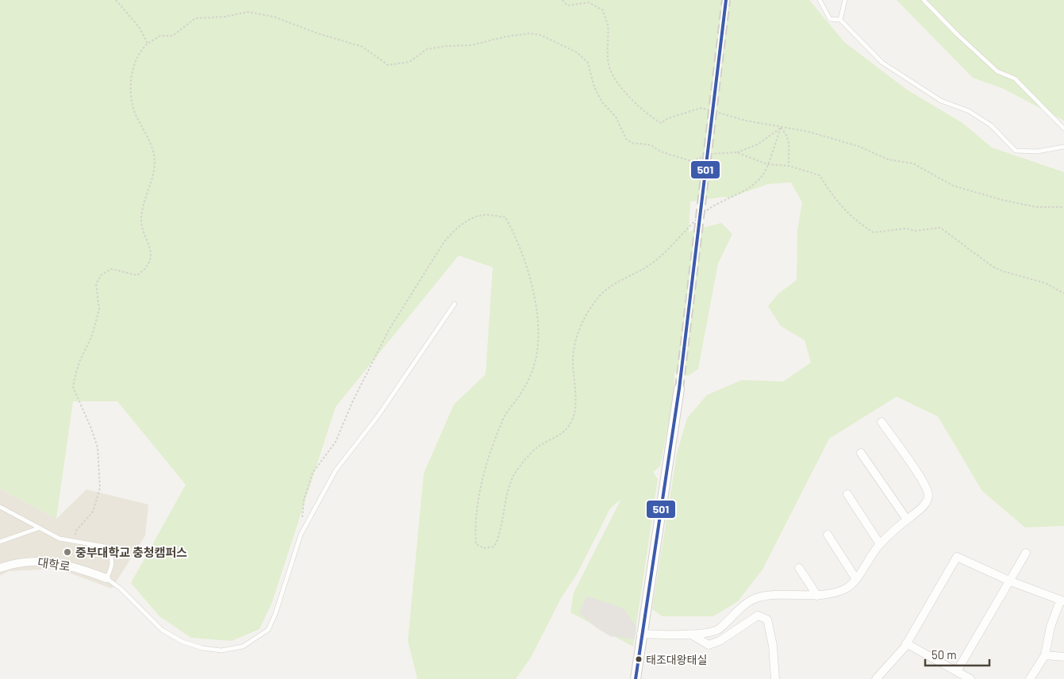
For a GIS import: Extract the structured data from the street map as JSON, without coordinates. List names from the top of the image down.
{
  "streets": {
    "street": ["대학로"]
  },
  "places": ["중부대학교 충청캠퍼스", "태조대왕태실"],
  "lines": ["transit line 501"],
  "scale_bar": "50 m"
}
